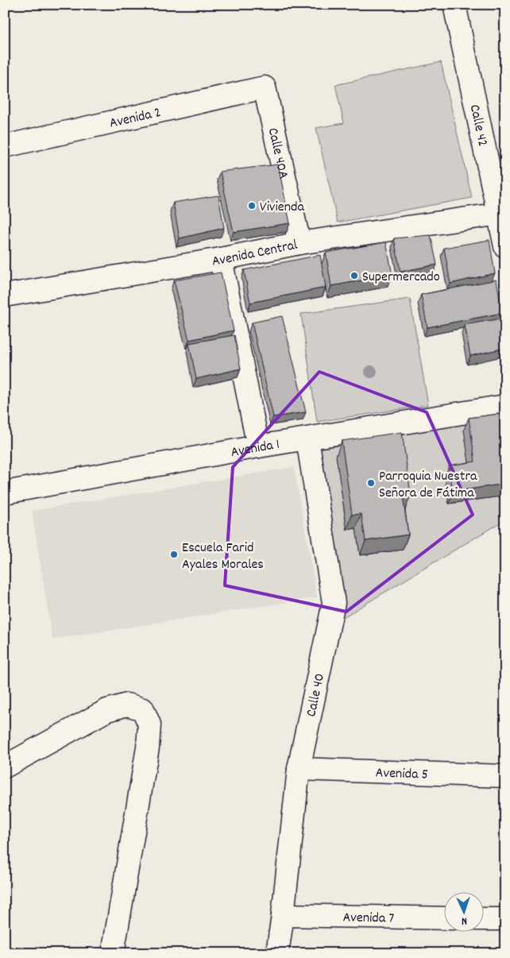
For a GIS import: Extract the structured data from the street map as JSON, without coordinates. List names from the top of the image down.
{
  "streets": {
    "street": [
      "Avenida 2",
      "Calle 42",
      "Calle 40A",
      "Avenida Central",
      "Avenida 1",
      "Calle 40",
      "Avenida 5",
      "Avenida 7"
    ]
  },
  "crossings": [
    ["Avenida 2", "Calle 40A"],
    ["Calle 42", "Avenida Central"],
    ["Calle 40A", "Avenida Central"],
    ["Avenida 1", "Calle 40"],
    ["Calle 40", "Avenida 5"],
    ["Calle 40", "Avenida 7"]
  ],
  "places": [
    "Vivienda",
    "Supermercado",
    "Parroquia Nuestra Señora de Fátima",
    "Escuela Farid Ayales Morales"
  ],
  "north": "bottom"
}
